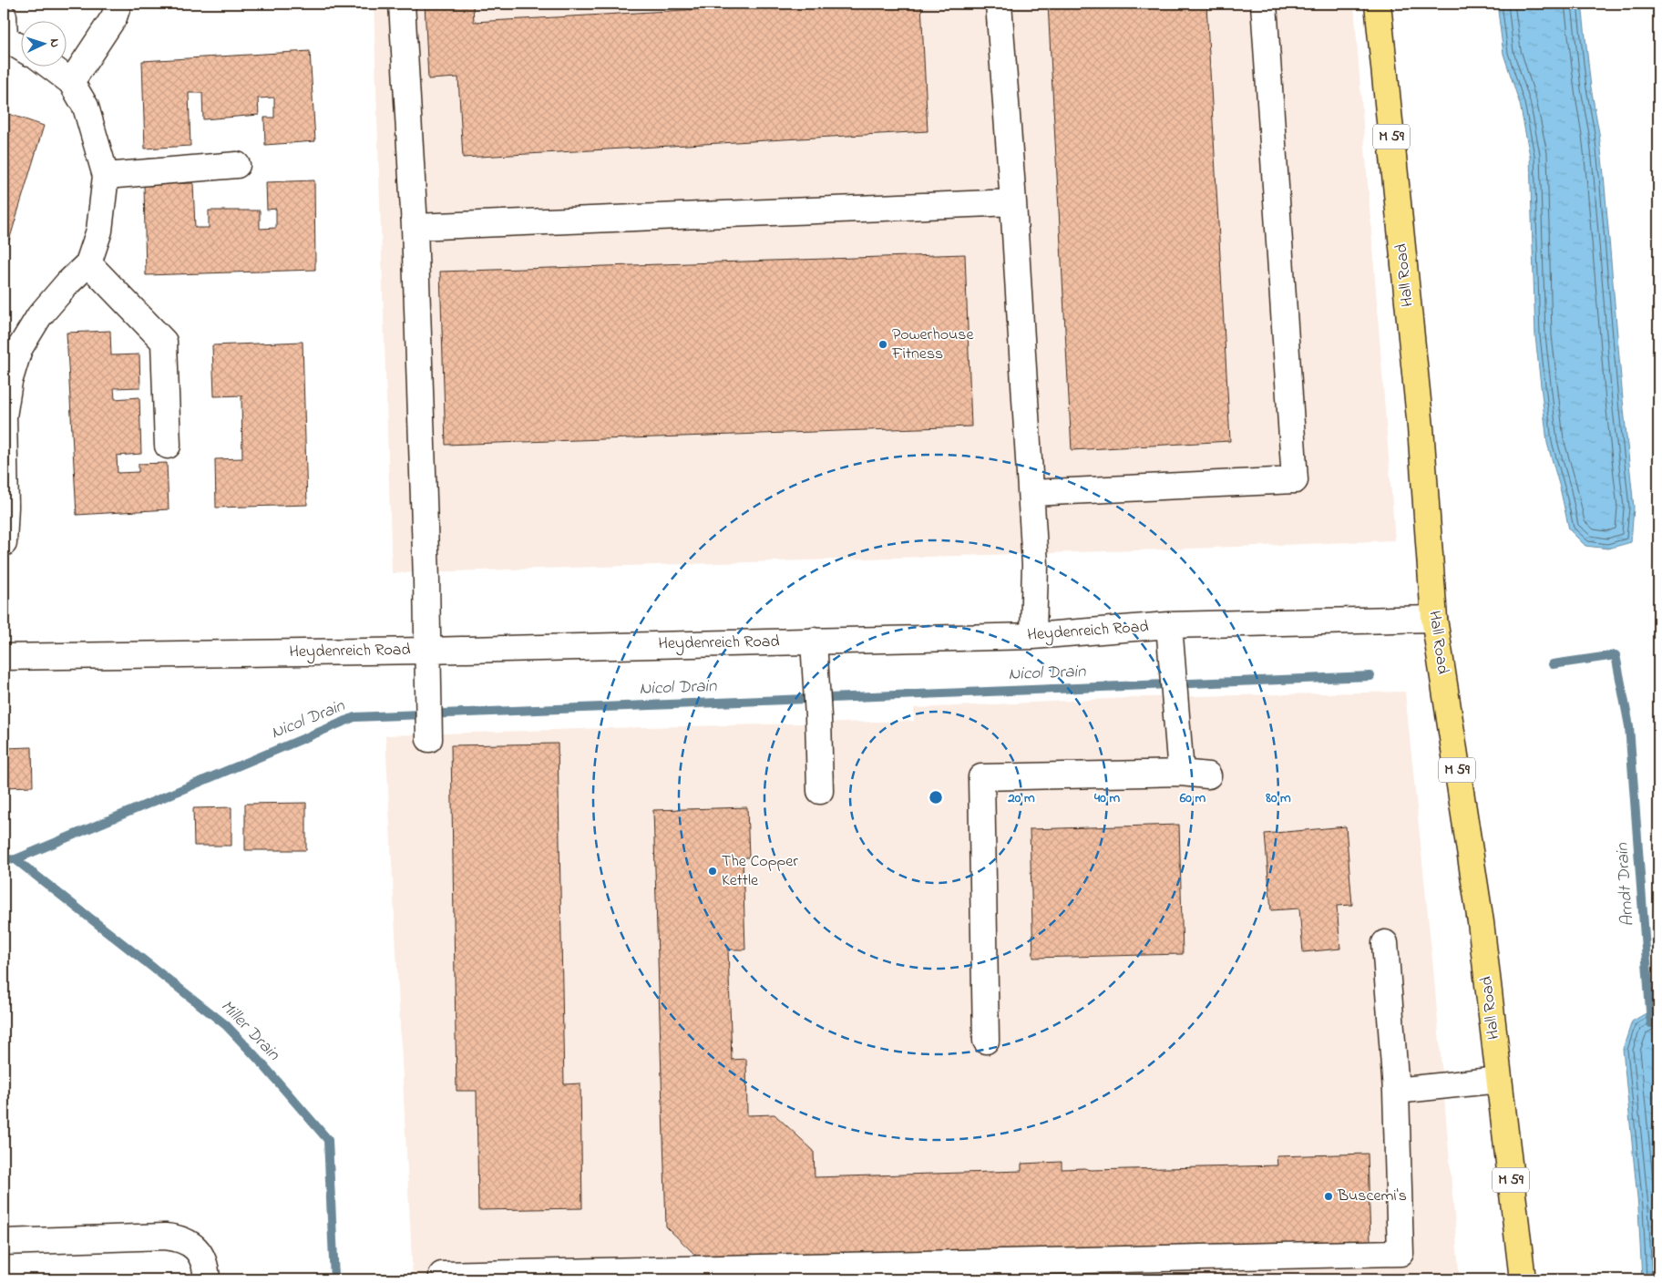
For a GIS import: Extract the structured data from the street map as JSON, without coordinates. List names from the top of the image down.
{
  "streets": {
    "highway": ["M 59", "Hall Road"],
    "street": ["Heydenreich Road"]
  },
  "crossings": [
    ["Hall Road", "Heydenreich Road"]
  ],
  "water": ["Nicol Drain", "Arndt Drain", "Miller Drain"],
  "places": ["Powerhouse Fitness", "The Copper Kettle", "Buscemi's"],
  "north": "right",
  "rings": [
    "20 m",
    "40 m",
    "60 m",
    "80 m"
  ]
}
